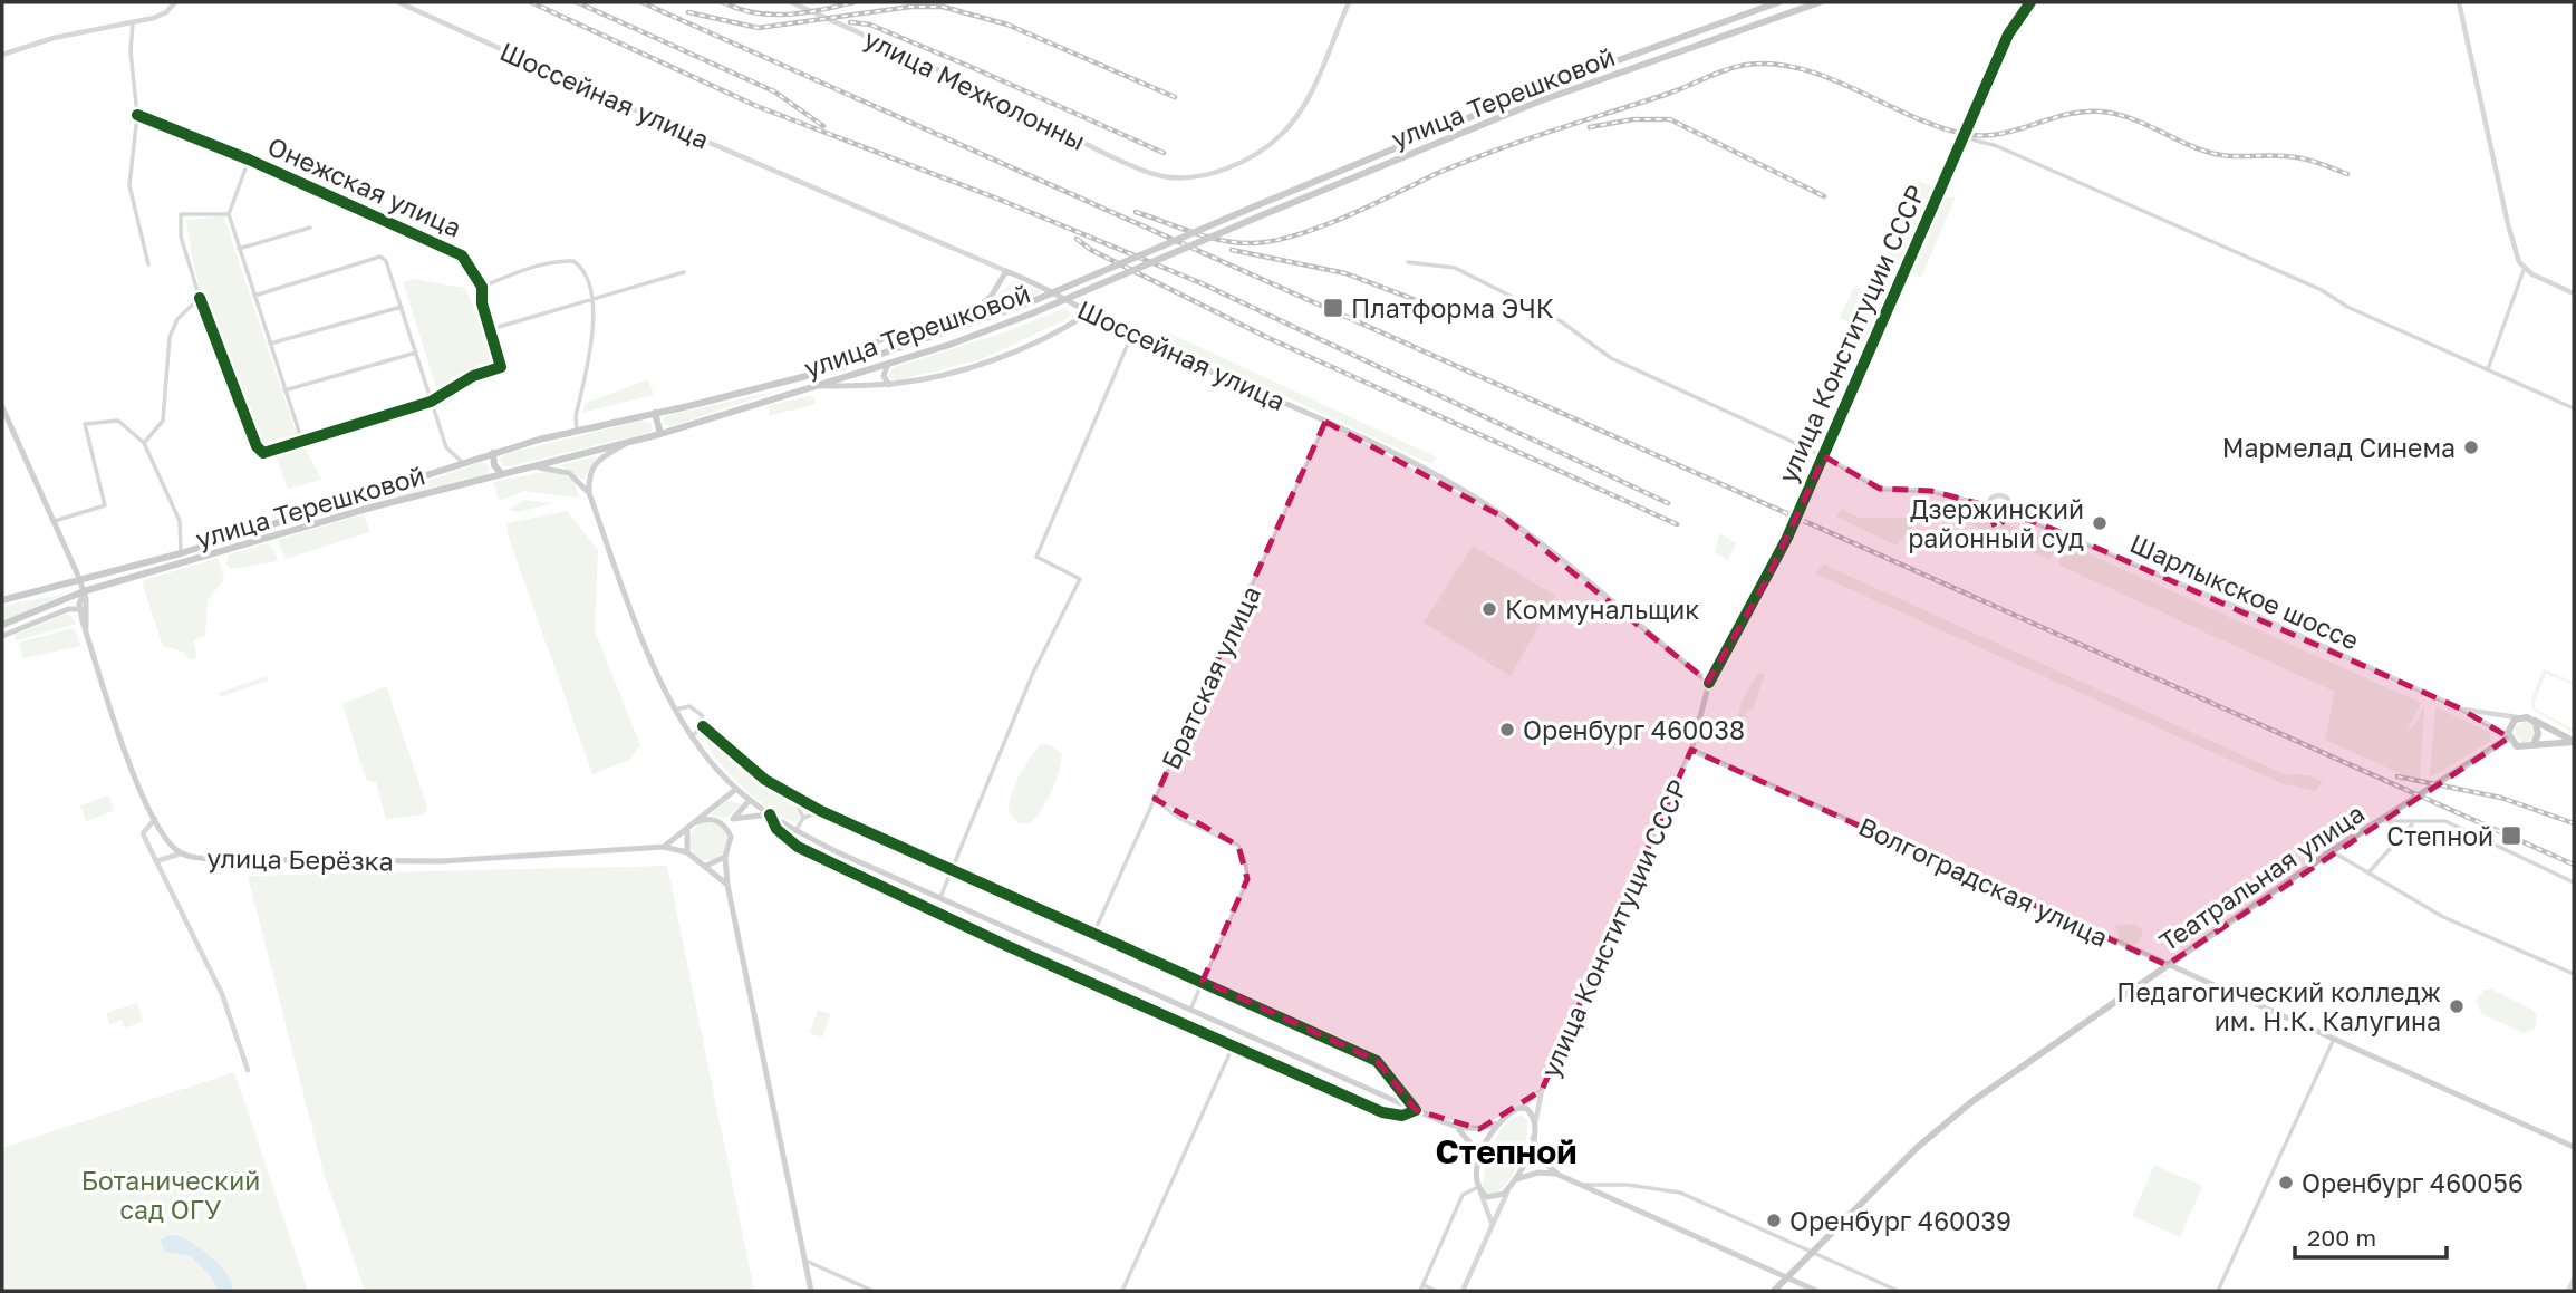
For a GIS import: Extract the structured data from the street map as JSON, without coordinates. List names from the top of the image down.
{
  "streets": {
    "main road": [
      "Шоссейная улица",
      "улица Терешковой",
      "улица Конституции СССР",
      "улица Берёзка",
      "Театральная улица",
      "Волгоградская улица"
    ],
    "street": [
      "улица Мехколонны",
      "Онежская улица",
      "Шарлыкское шоссе",
      "Братская улица"
    ]
  },
  "crossings": [
    ["Шоссейная улица", "улица Конституции СССР"],
    ["Шоссейная улица", "Братская улица"],
    ["улица Терешковой", "улица Берёзка"],
    ["улица Конституции СССР", "Волгоградская улица"],
    ["Шарлыкское шоссе", "Театральная улица"],
    ["Театральная улица", "Волгоградская улица"]
  ],
  "districts": ["Степной"],
  "parks": ["Ботанический сад ОГУ"],
  "places": {
    "transit": ["Платформа ЭЧК", "Степной"],
    "other": [
      "Мармелад Синема",
      "Дзержинский районный суд",
      "Коммунальщик",
      "Оренбург 460038",
      "Педагогический колледж им. Н.К. Калугина",
      "Оренбург 460056",
      "Оренбург 460039"
    ]
  },
  "scale_bar": "200 m"
}
